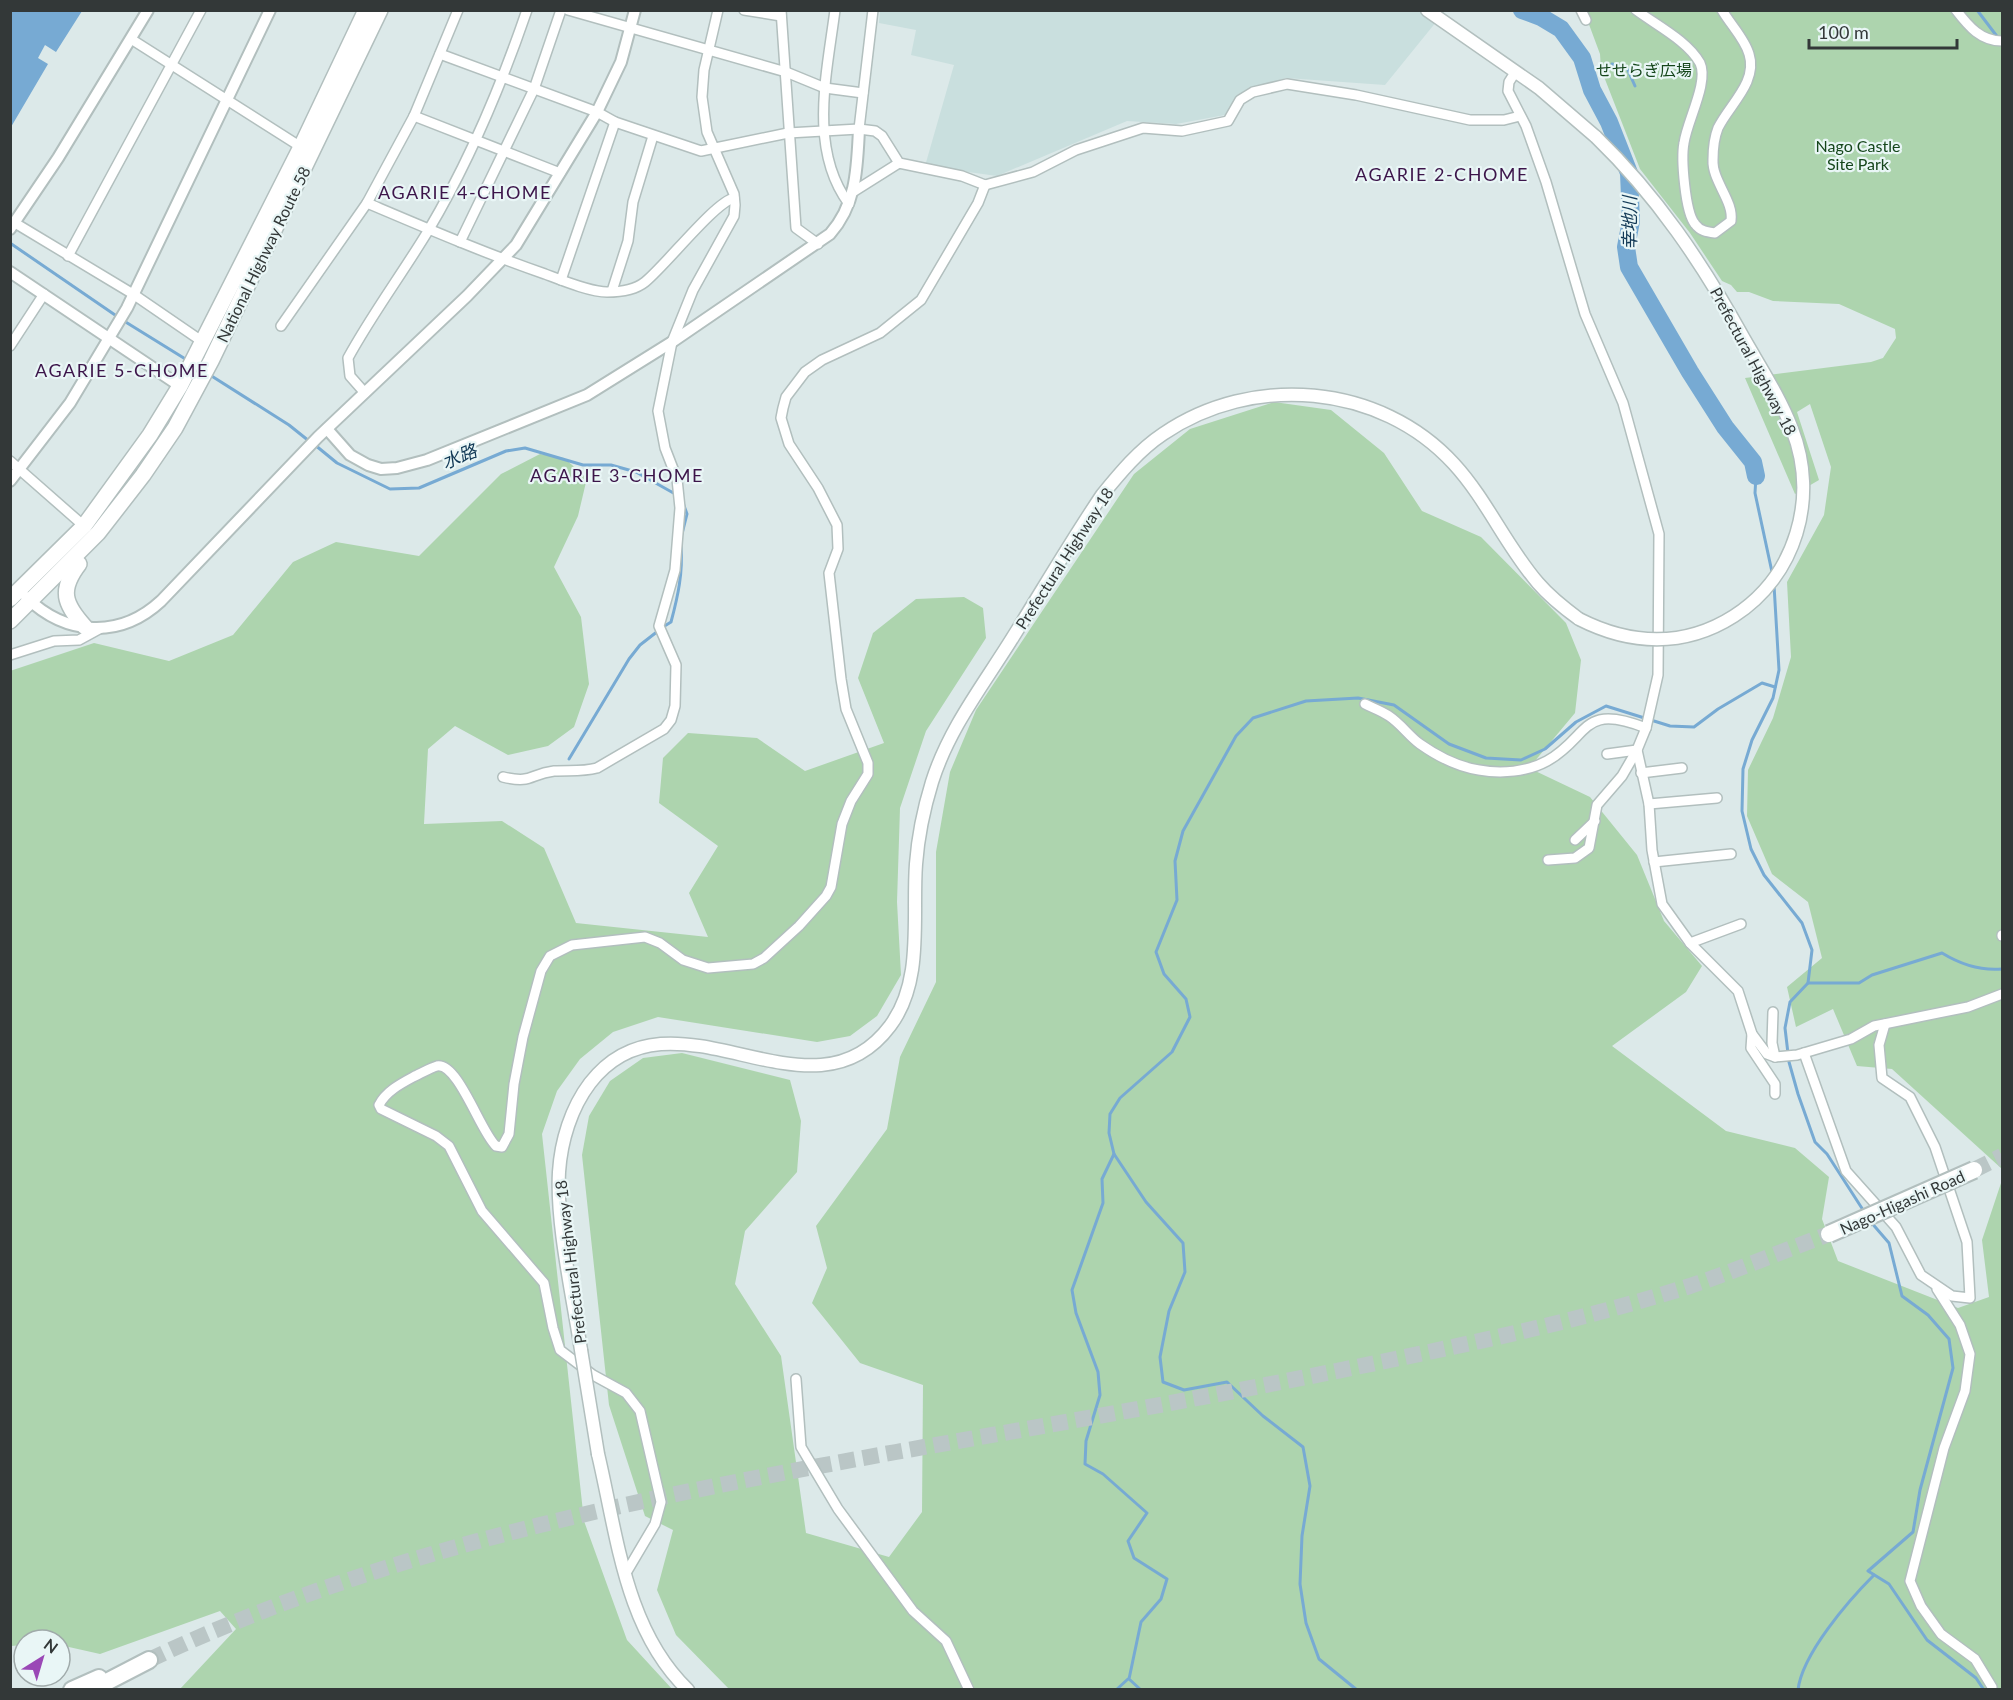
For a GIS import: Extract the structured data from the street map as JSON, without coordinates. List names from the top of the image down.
{
  "streets": {
    "highway": ["National Highway Route 58", "Nago-Higashi Road"],
    "main road": ["Prefectural Highway 18"]
  },
  "districts": [
    "AGARIE 2-CHOME",
    "AGARIE 4-CHOME",
    "AGARIE 5-CHOME",
    "AGARIE 3-CHOME"
  ],
  "water": ["幸地川", "水路"],
  "parks": ["せせらぎ広場", "Nago Castle Site Park"],
  "scale_bar": "100 m",
  "north": "top right"
}
